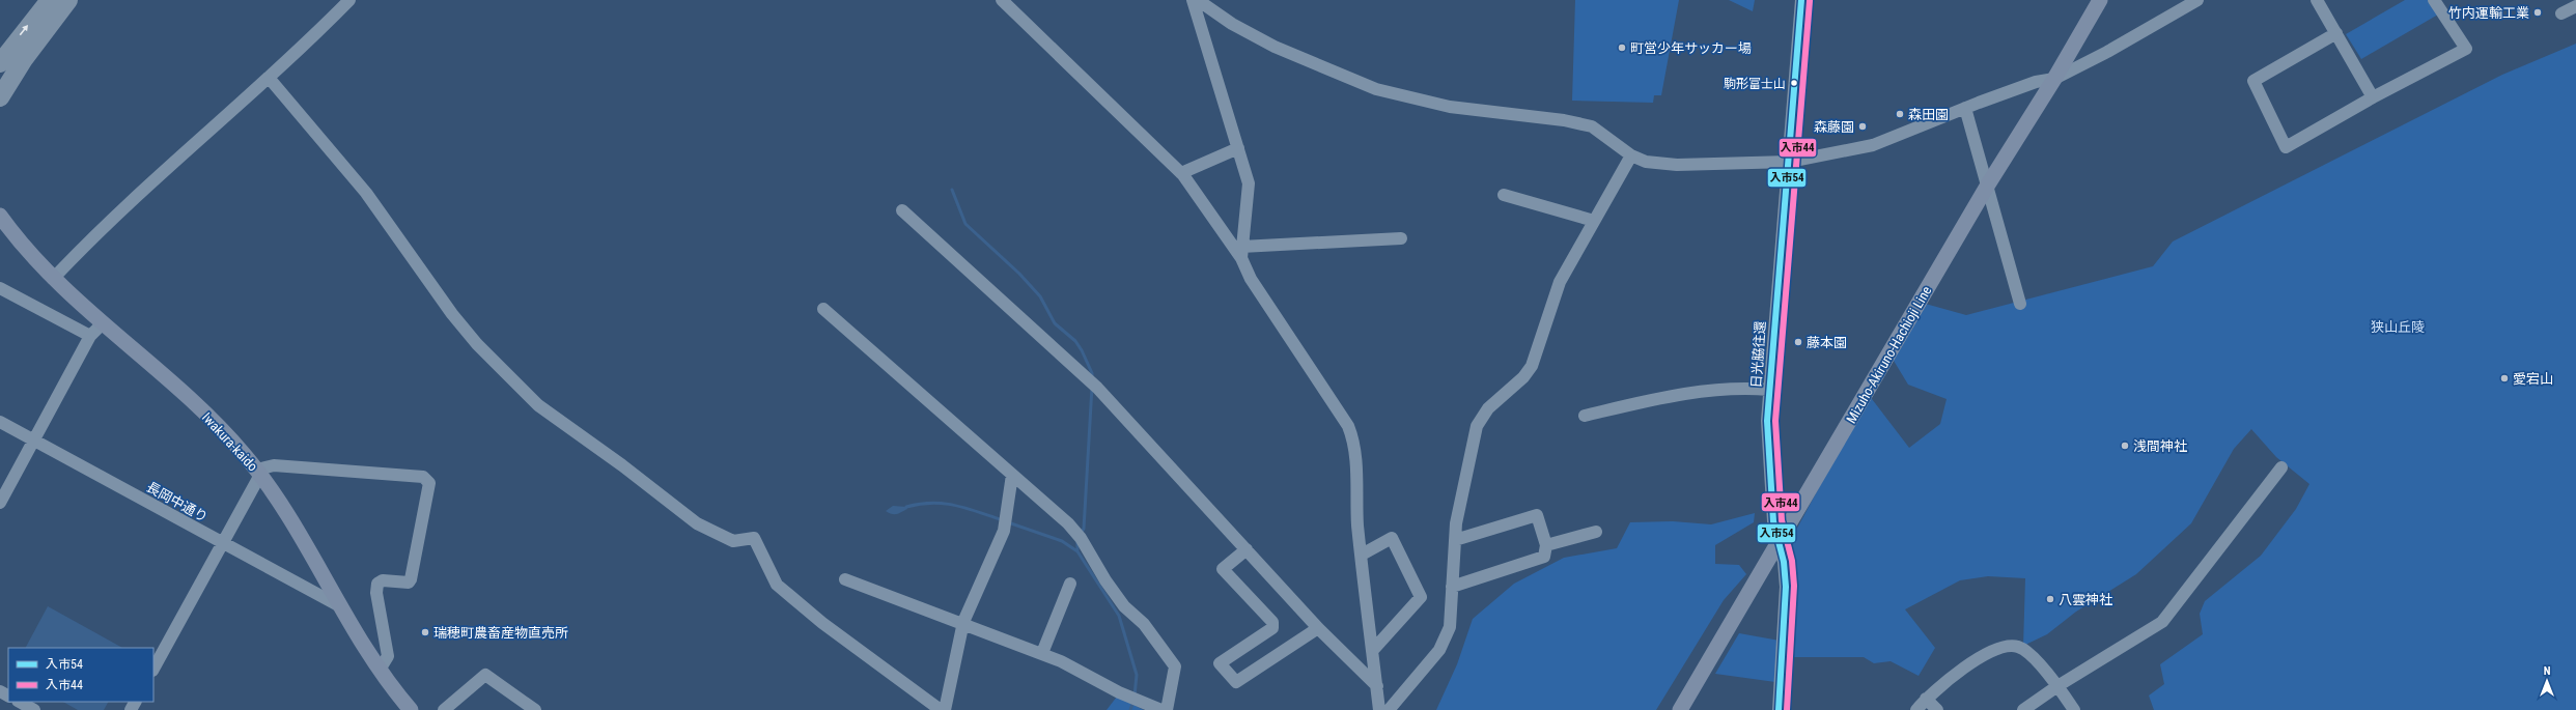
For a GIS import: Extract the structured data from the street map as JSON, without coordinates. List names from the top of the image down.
{
  "streets": {
    "main road": ["Mizuho-Akiruno-Hachioji Line", "Iwakura-kaido"],
    "street": ["日光脇往還", "長岡中通り"]
  },
  "crossings": [
    ["日光脇往還", "Mizuho-Akiruno-Hachioji Line"],
    ["Iwakura-kaido", "長岡中通り"]
  ],
  "parks": ["狭山丘陵"],
  "places": [
    "竹内運輸工業",
    "町営少年サッカー場",
    "駒形富士山",
    "森田園",
    "森藤園",
    "藤本園",
    "愛宕山",
    "浅間神社",
    "八雲神社",
    "瑞穂町農畜産物直売所"
  ],
  "lines": ["transit line 入市54", "transit line 入市44"],
  "legend": ["入市54", "入市44"],
  "north": "top"
}
